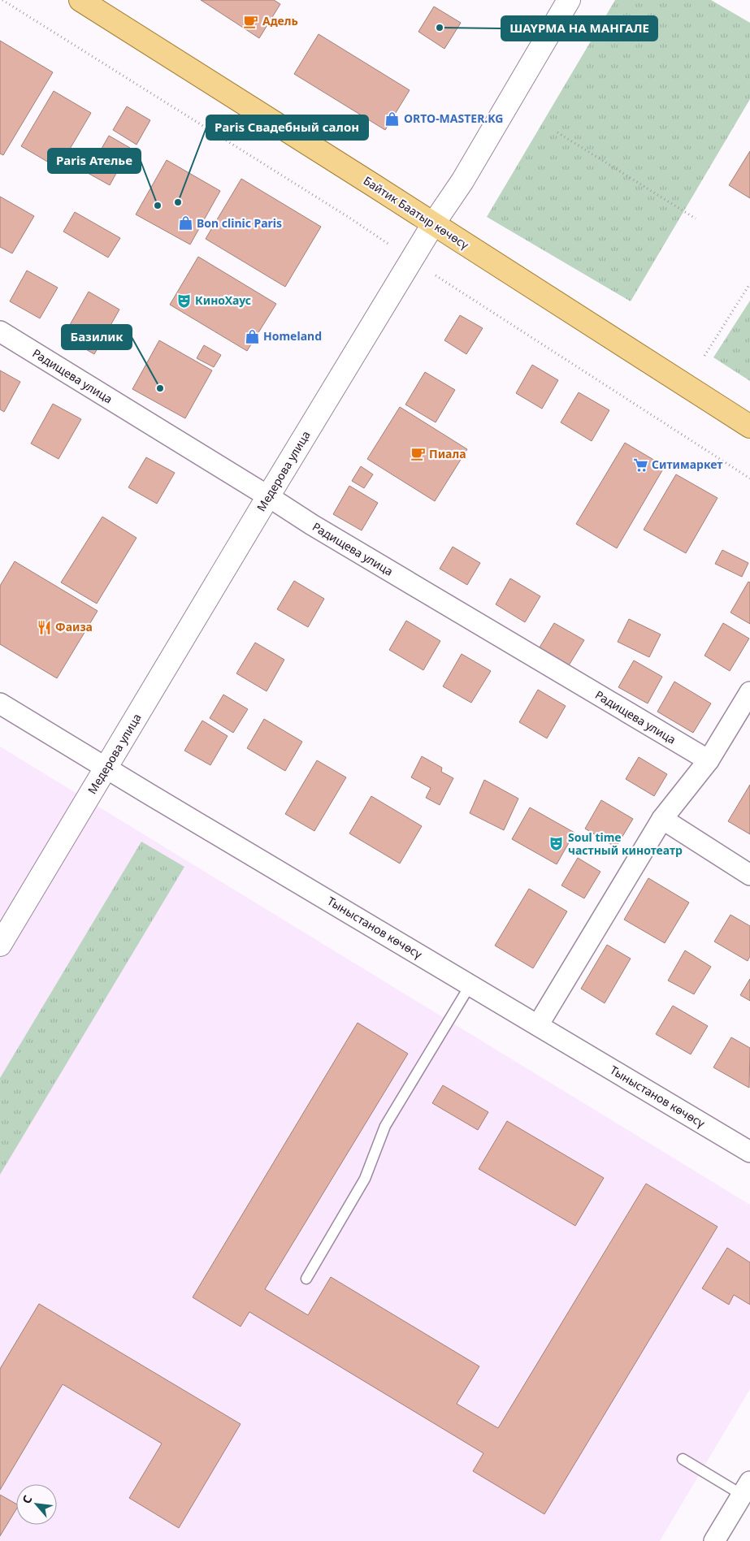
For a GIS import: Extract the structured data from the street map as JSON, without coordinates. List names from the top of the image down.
{
  "streets": {
    "main road": ["Байтик Баатыр көчөсү", "Медерова улица"],
    "street": ["Радищева улица", "Тыныстанов көчөсү"]
  },
  "crossings": [
    ["Байтик Баатыр көчөсү", "Медерова улица"],
    ["Радищева улица", "Медерова улица"],
    ["Медерова улица", "Тыныстанов көчөсү"]
  ],
  "places": {
    "cafe": ["Адель", "Пиала"],
    "other": [
      "ШАҮРМА НА МАНГАЛЕ",
      "Paris Свадебный салон",
      "Paris Ателье",
      "Базилик"
    ],
    "shop": ["ORTO-MASTER.KG", "Bon clinic Paris", "Homeland"],
    "theatre": ["КиноХаус", "Soul time частный кинотеатр"],
    "supermarket": ["Ситимаркет"],
    "restaurant": ["Фаиза"]
  },
  "north": "top left"
}
